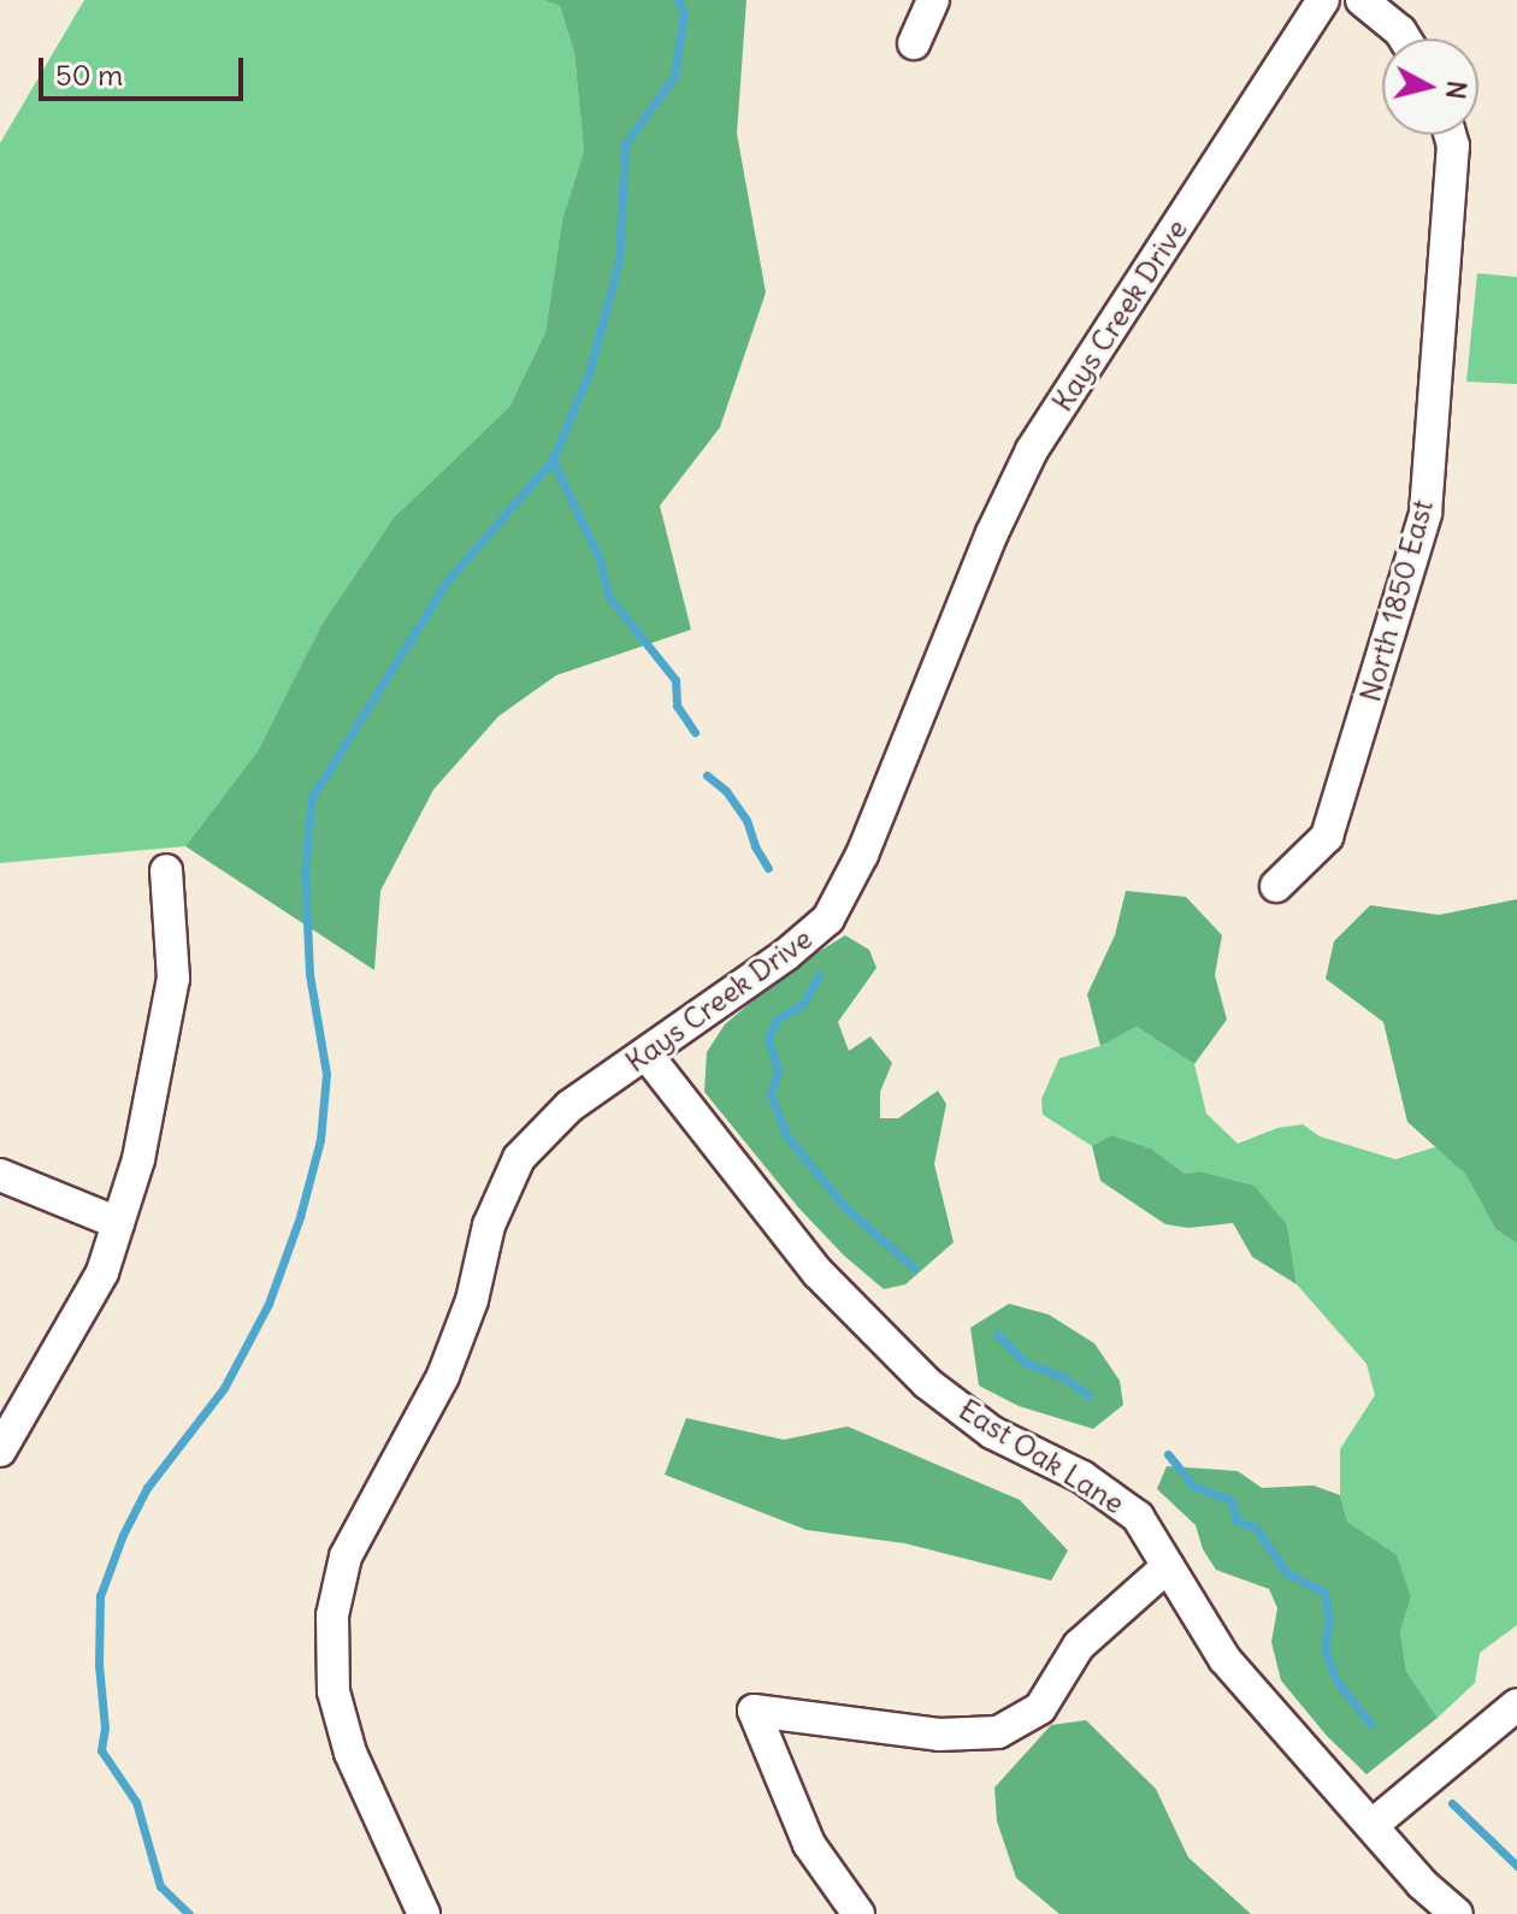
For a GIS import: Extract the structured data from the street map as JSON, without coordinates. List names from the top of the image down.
{
  "streets": {
    "street": ["Kays Creek Drive", "North 1850 East", "East Oak Lane"]
  },
  "crossings": [
    ["Kays Creek Drive", "East Oak Lane"]
  ],
  "scale_bar": "50 m",
  "north": "right"
}
